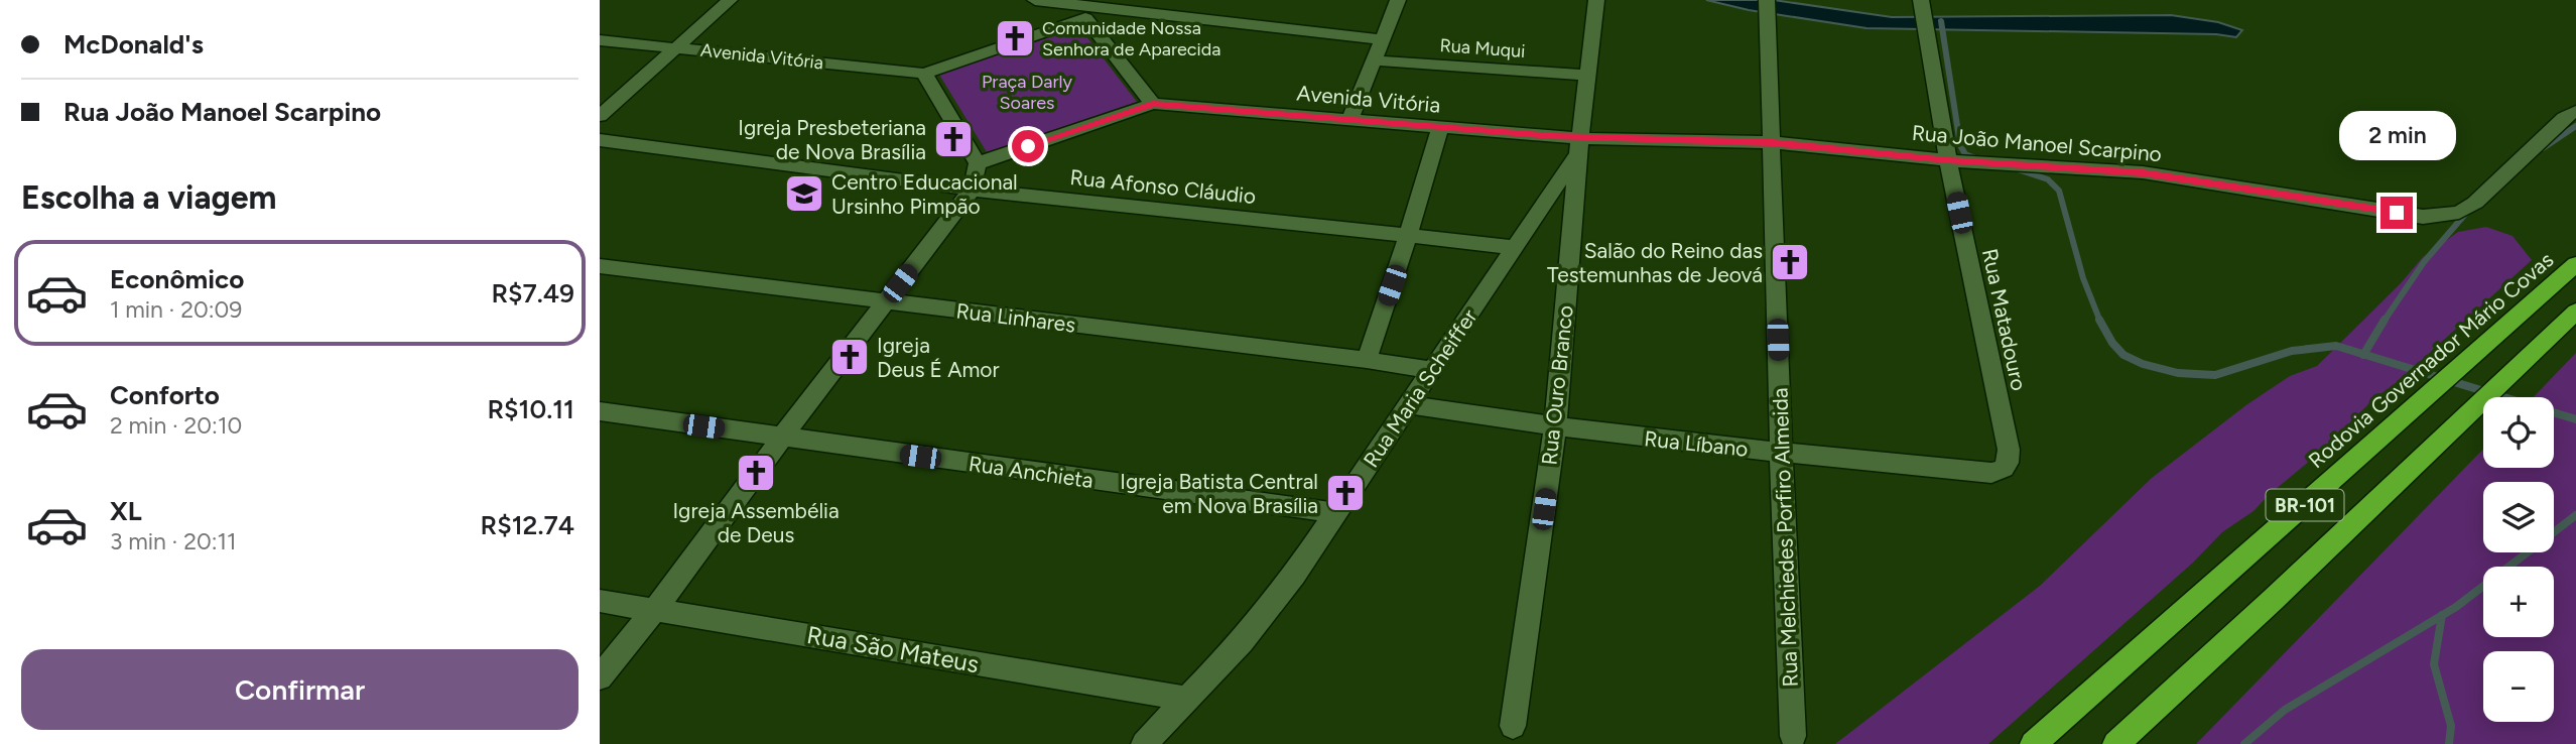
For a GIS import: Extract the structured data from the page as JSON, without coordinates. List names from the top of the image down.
{
  "streets": {
    "highway": ["Rodovia Governador Mário Covas", "BR-101"],
    "street": [
      "Rua Muqui",
      "Avenida Vitória",
      "Rua João Manoel Scarpino",
      "Rua Afonso Cláudio",
      "Rua Linhares",
      "Rua Matadouro",
      "Rua Ouro Branco",
      "Rua Maria Scheiffer",
      "Rua Líbano",
      "Rua Anchieta",
      "Rua Melchiedes Porfiro Almeida",
      "Rua São Mateus"
    ]
  },
  "crossings": [
    ["Rua Muqui", "Rua Ouro Branco"],
    ["Avenida Vitória", "Rua João Manoel Scarpino"],
    ["Avenida Vitória", "Rua Ouro Branco"],
    ["Avenida Vitória", "Rua Maria Scheiffer"],
    ["Rua João Manoel Scarpino", "Rua Matadouro"],
    ["Rua João Manoel Scarpino", "Rua Ouro Branco"],
    ["Rua João Manoel Scarpino", "Rua Maria Scheiffer"],
    ["Rua João Manoel Scarpino", "Rua Melchiedes Porfiro Almeida"],
    ["Rua Afonso Cláudio", "Rua Maria Scheiffer"],
    ["Rua Linhares", "Rua Maria Scheiffer"],
    ["Rua Matadouro", "Rua Líbano"],
    ["Rua Ouro Branco", "Rua Maria Scheiffer"],
    ["Rua Ouro Branco", "Rua Líbano"],
    ["Rua Maria Scheiffer", "Rua Líbano"],
    ["Rua Maria Scheiffer", "Rua Anchieta"],
    ["Rua Maria Scheiffer", "Rua São Mateus"],
    ["Rua Líbano", "Rua Melchiedes Porfiro Almeida"]
  ],
  "parks": ["Praça Darly Soares"],
  "places": {
    "church": [
      "Comunidade Nossa Senhora de Aparecida",
      "Igreja Presbeteriana de Nova Brasília",
      "Salão do Reino das Testemunhas de Jeová",
      "Igreja Deus É Amor",
      "Igreja Assembélia de Deus",
      "Igreja Batista Central em Nova Brasília"
    ],
    "school or university": ["Centro Educacional Ursinho Pimpão"]
  },
  "page": {
    "banner": ["McDonald's", "Rua João Manoel Scarpino"],
    "bubble": "2 min",
    "heading": "Escolha a viagem",
    "list": [
      {
        "name": "Econômico",
        "note": "1 min · 20:09",
        "value": "R$7.49"
      },
      {
        "name": "Conforto",
        "note": "2 min · 20:10",
        "value": "R$10.11"
      },
      {
        "name": "XL",
        "note": "3 min · 20:11",
        "value": "R$12.74"
      }
    ],
    "map_buttons": ["+", "−"],
    "buttons": "Confirmar"
  }
}
